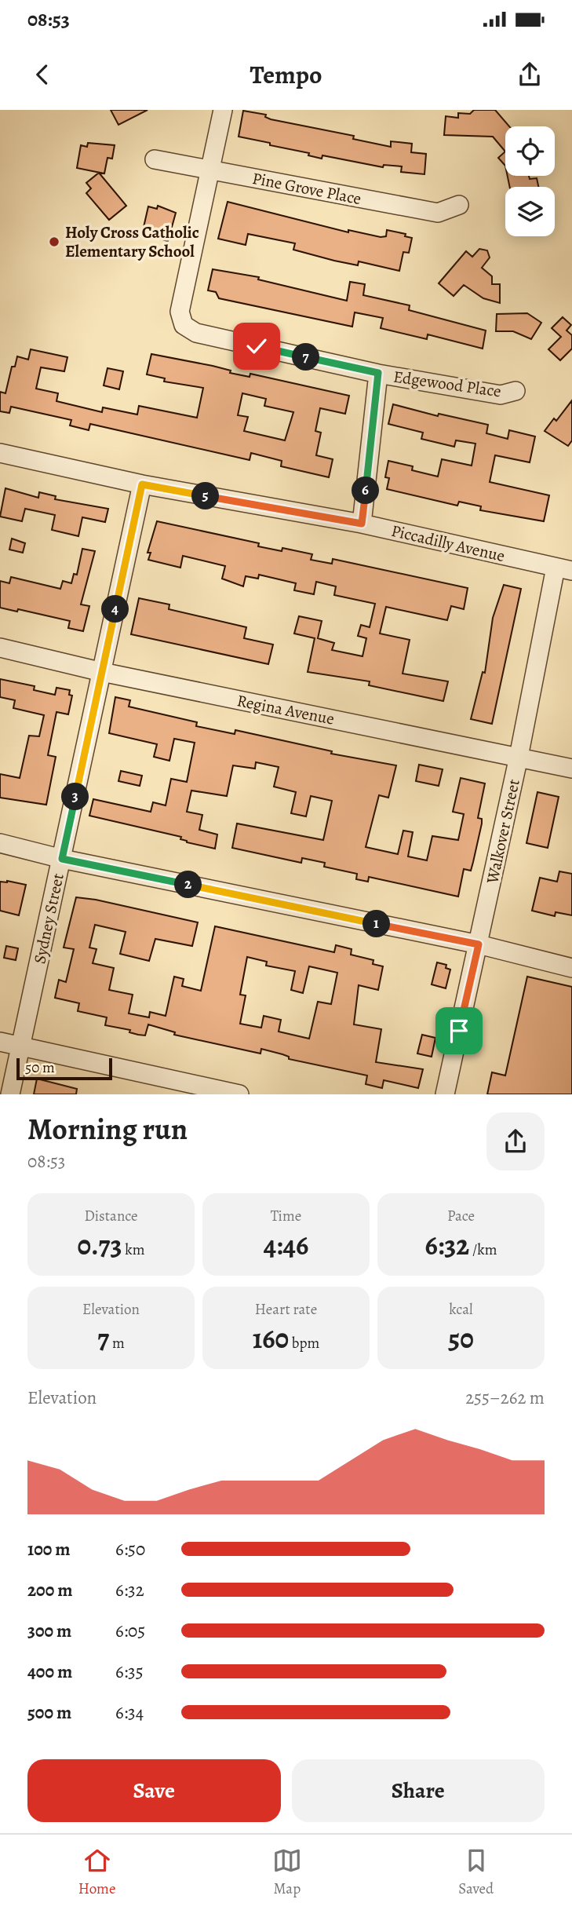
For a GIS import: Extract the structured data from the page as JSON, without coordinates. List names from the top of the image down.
{
  "streets": {
    "street": [
      "Pine Grove Place",
      "Edgewood Place",
      "Piccadilly Avenue",
      "Regina Avenue",
      "Walkover Street",
      "Sydney Street"
    ]
  },
  "crossings": [
    ["Pine Grove Place", "Edgewood Place"],
    ["Piccadilly Avenue", "Walkover Street"],
    ["Piccadilly Avenue", "Sydney Street"],
    ["Regina Avenue", "Walkover Street"],
    ["Regina Avenue", "Sydney Street"]
  ],
  "places": ["Holy Cross Catholic Elementary School"],
  "scale_bar": "50 m",
  "page": {
    "status": "08:53",
    "header": "Tempo",
    "pins": [
      "7",
      "6",
      "5",
      "4",
      "3",
      "2",
      "1"
    ],
    "scale": "50 m",
    "heading": ["Morning run", "08:53"],
    "stats": [
      ["Distance", "0.73 km"],
      ["Time", "4:46"],
      ["Pace", "6:32 /km"],
      ["Elevation", "7 m"],
      ["Heart rate", "160 bpm"],
      ["kcal", "50"]
    ],
    "chart": ["Elevation", "255–262 m"],
    "list": [
      {
        "name": "100 m",
        "note": "6:50"
      },
      {
        "name": "200 m",
        "note": "6:32"
      },
      {
        "name": "300 m",
        "note": "6:05"
      },
      {
        "name": "400 m",
        "note": "6:35"
      },
      {
        "name": "500 m",
        "note": "6:34"
      }
    ],
    "buttons": ["Save", "Share"],
    "tabs": ["Home", "Map", "Saved"]
  }
}
